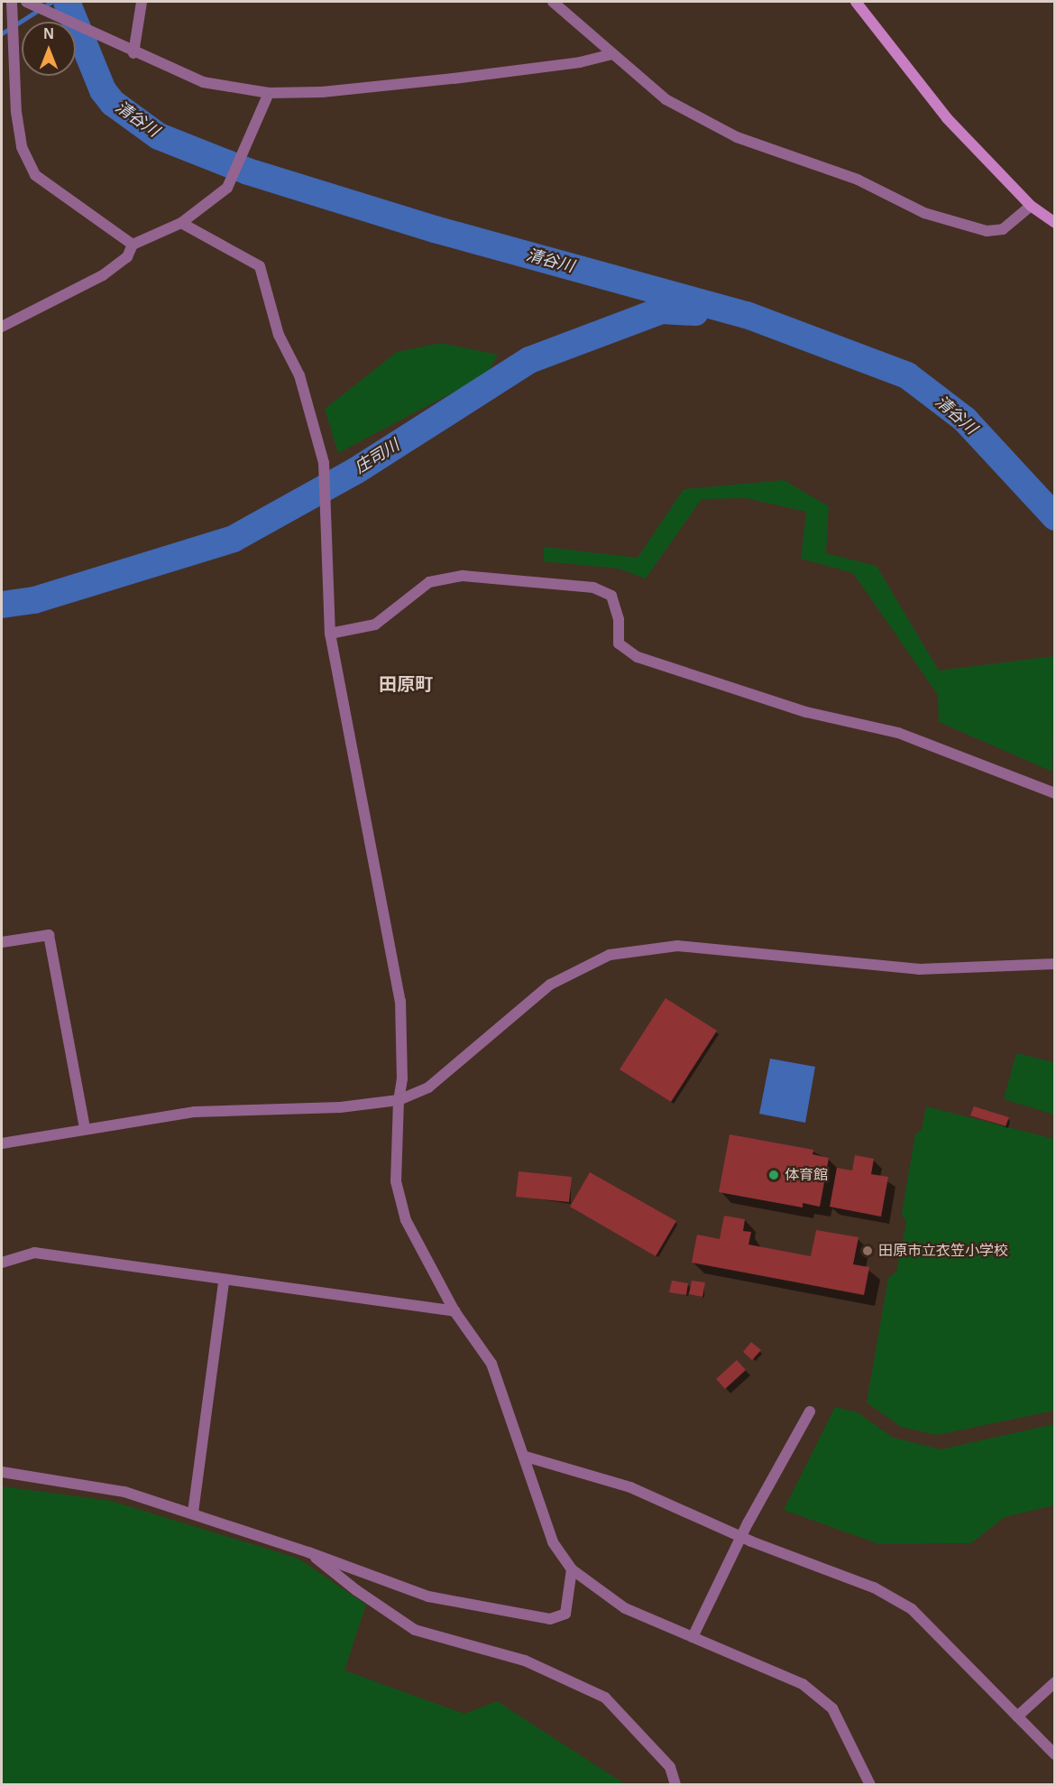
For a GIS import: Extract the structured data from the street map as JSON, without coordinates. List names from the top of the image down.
{
  "districts": ["田原町"],
  "water": ["清谷川", "庄司川"],
  "places": ["体育館", "田原市立衣笠小学校"],
  "north": "top"
}
